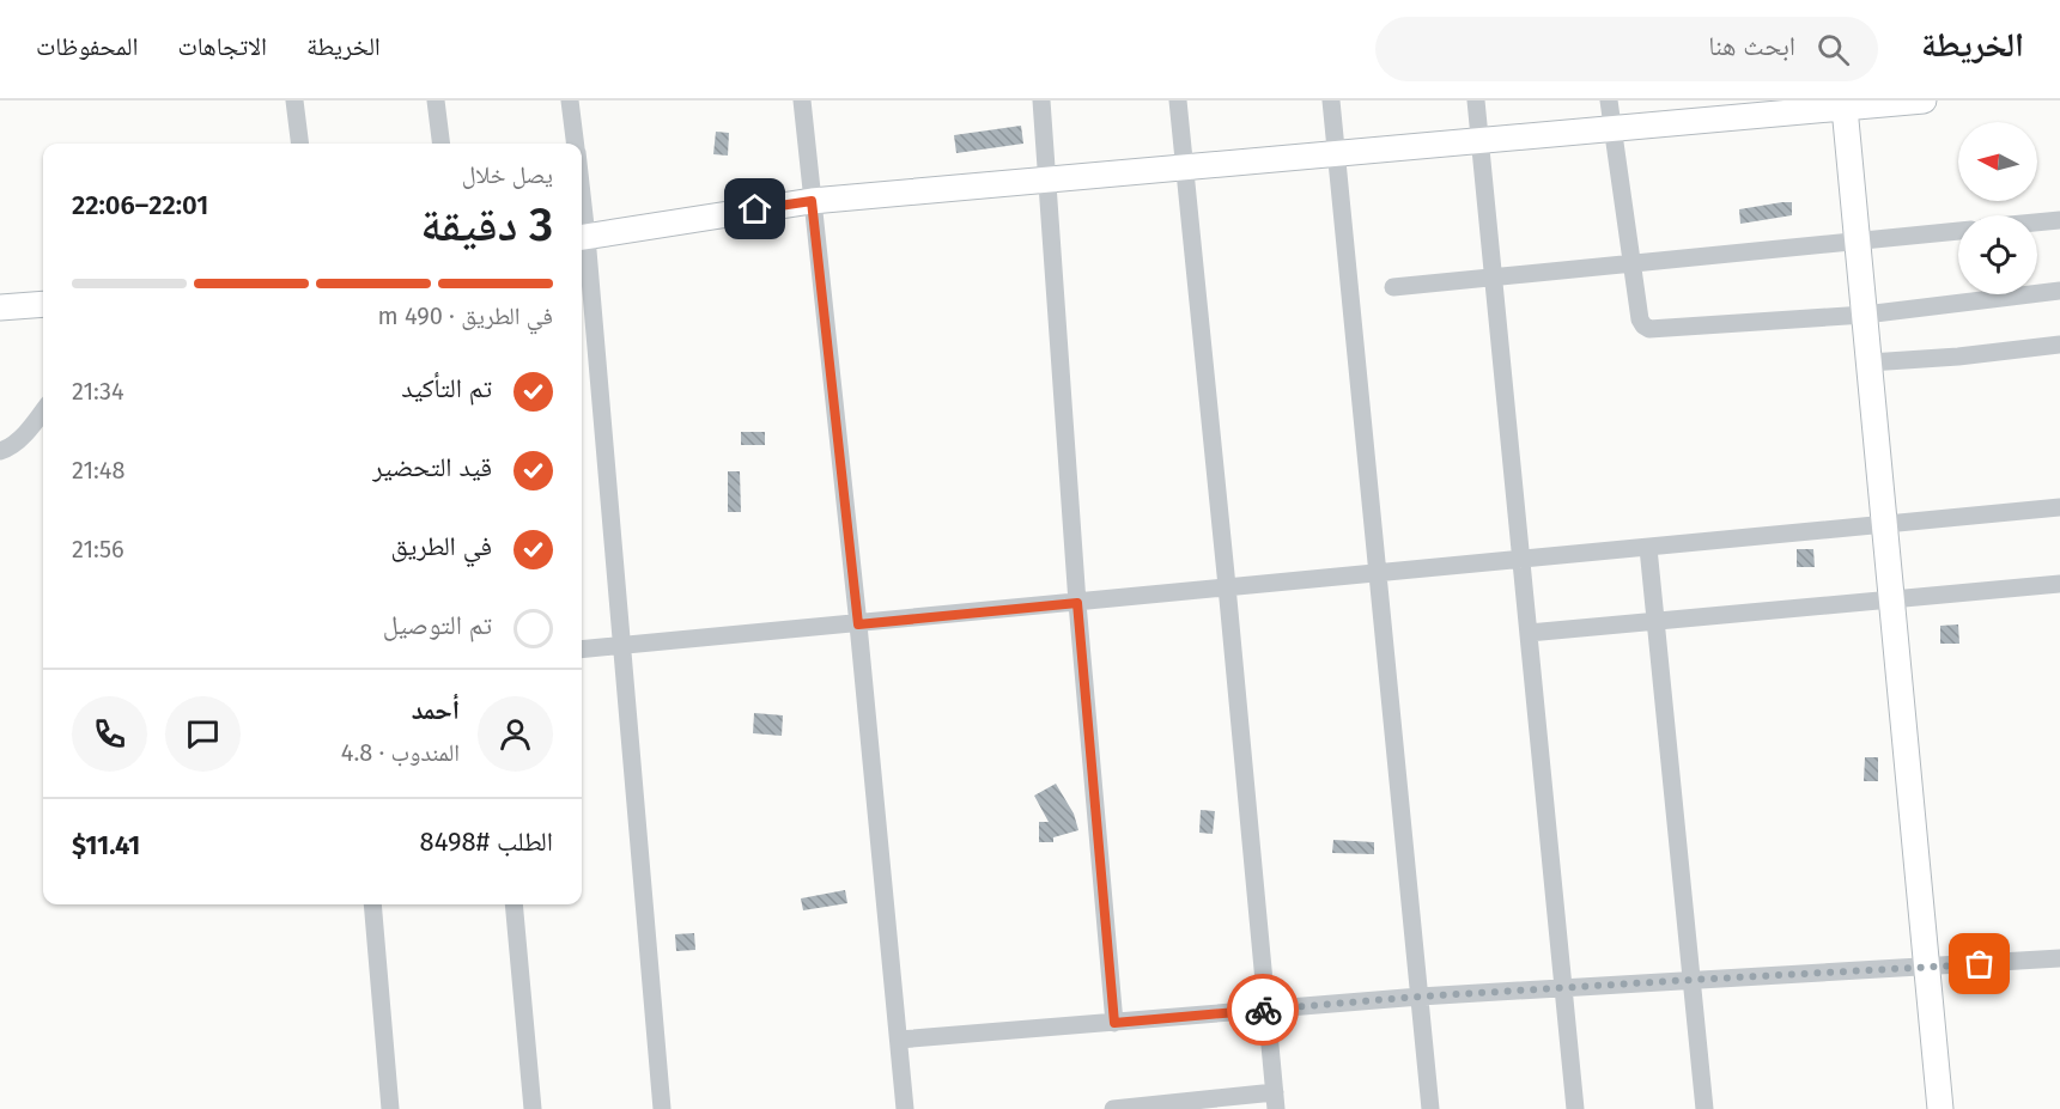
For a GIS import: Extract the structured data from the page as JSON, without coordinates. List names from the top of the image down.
{
  "north": "left",
  "page": {
    "header": "الخريطة",
    "search": "ابحث هنا",
    "nav": ["الخريطة", "الاتجاهات", "المحفوظات"],
    "heading": ["3 دقيقة", "يصل خلال", "22:01–22:06"],
    "panel": [
      "أحمد",
      "المندوب · 4.8",
      "الطلب #8498",
      "$11.41"
    ],
    "bar": "في الطريق · 490 m",
    "list": [
      ["تم التأكيد", "21:34"],
      ["قيد التحضير", "21:48"],
      ["في الطريق", "21:56"],
      "تم التوصيل"
    ]
  }
}
